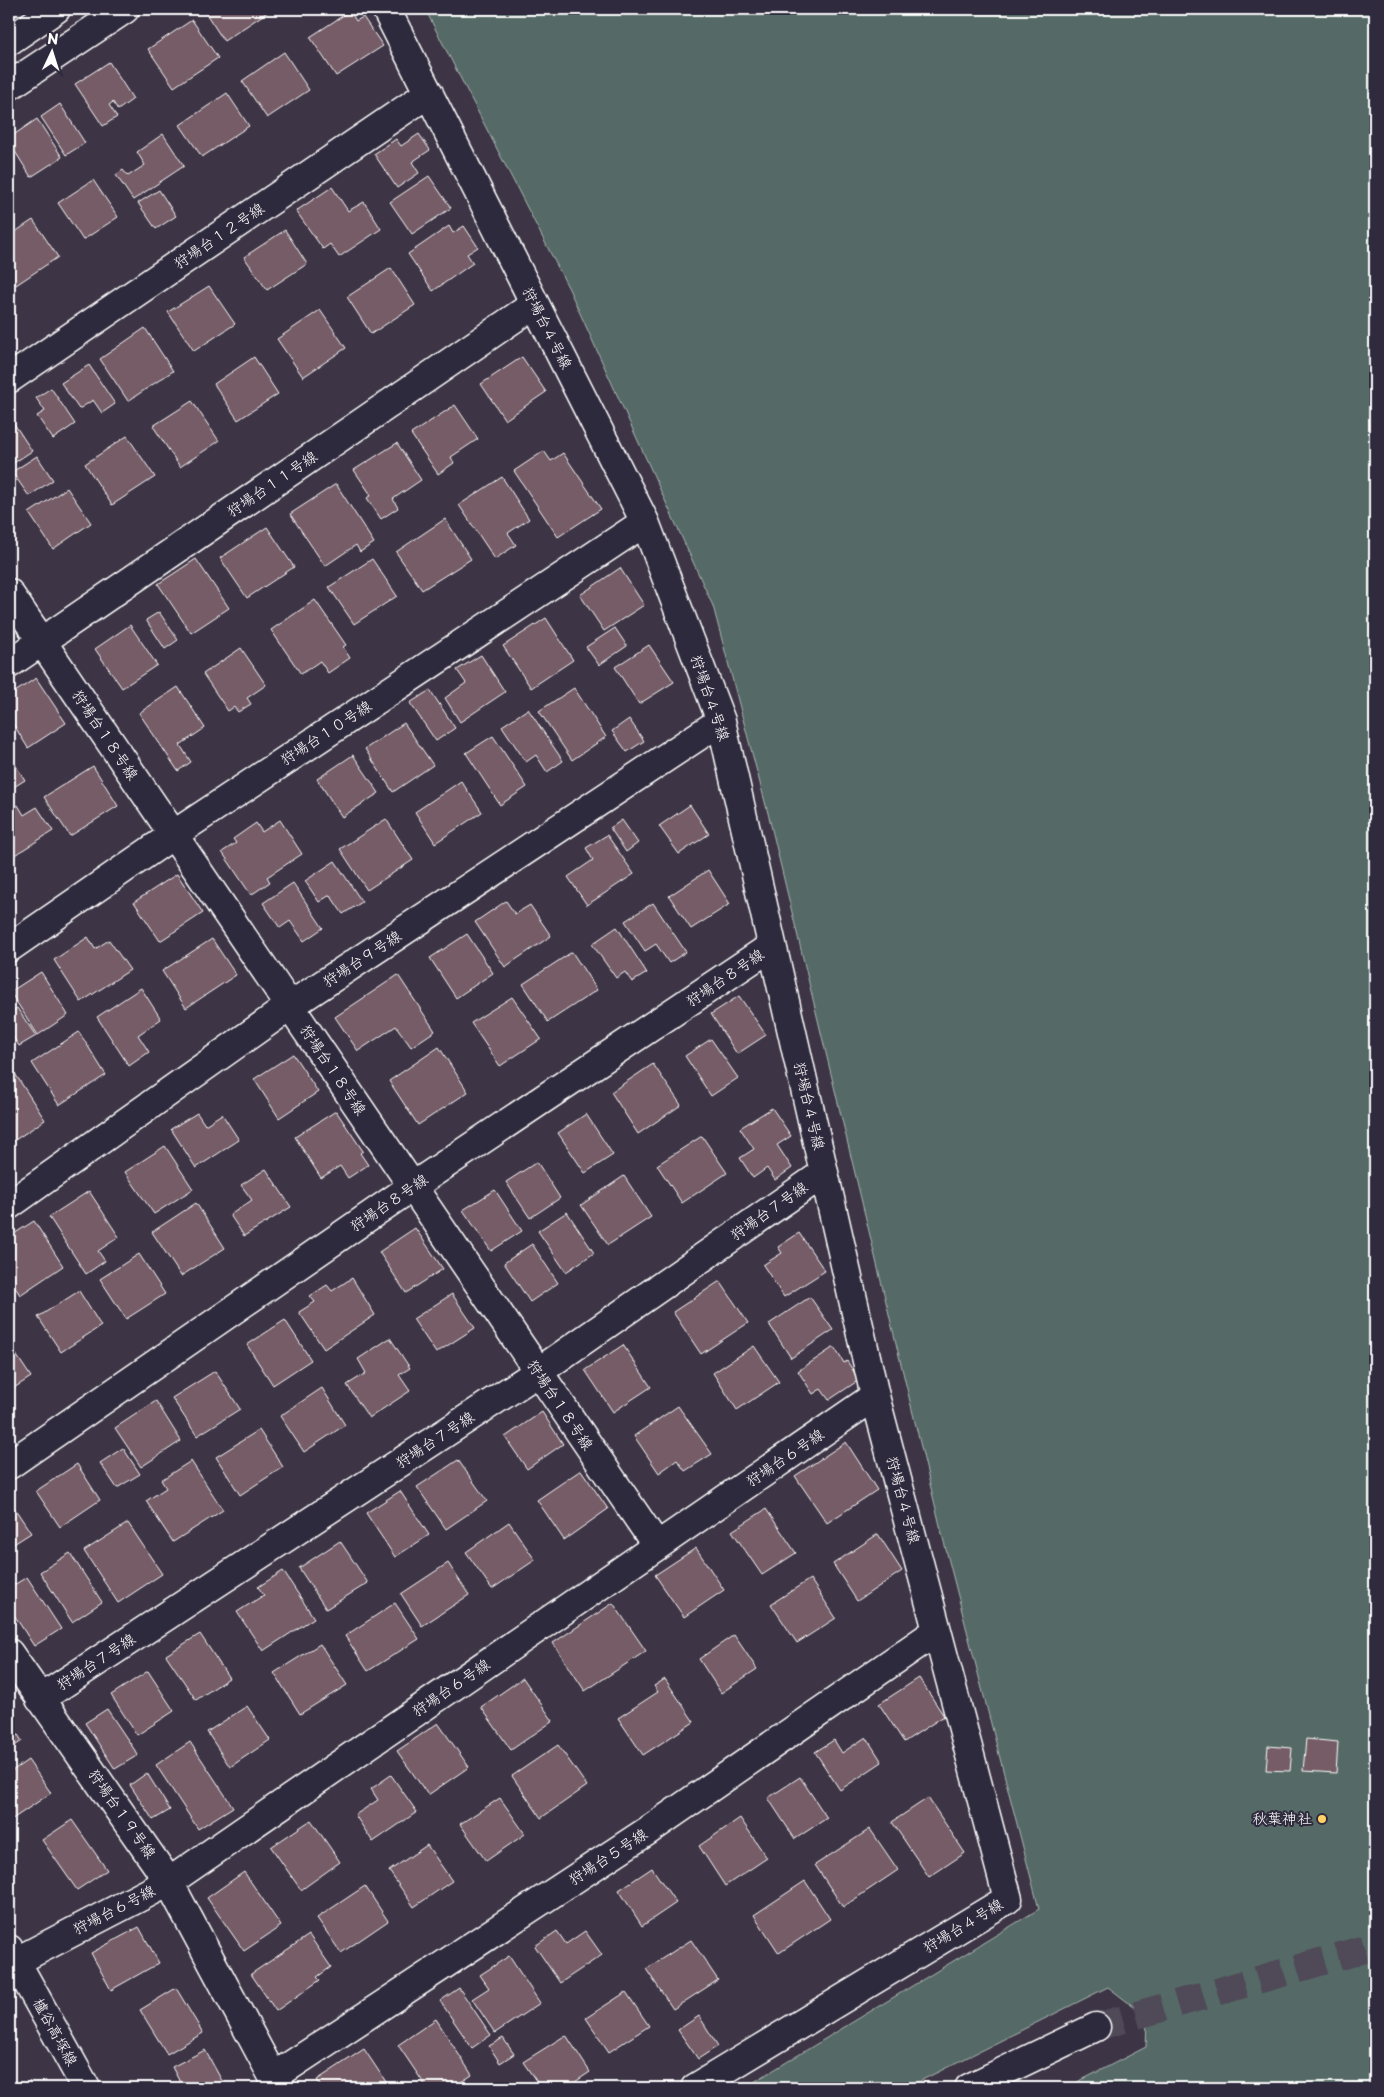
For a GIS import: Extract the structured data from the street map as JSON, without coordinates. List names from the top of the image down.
{
  "streets": {
    "street": [
      "狩場台１２号線",
      "狩場台４号線",
      "狩場台１１号線",
      "狩場台１０号線",
      "狩場台１８号線",
      "狩場台９号線",
      "狩場台８号線",
      "狩場台７号線",
      "狩場台６号線",
      "狩場台１９号線",
      "狩場台５号線",
      "櫨谷高塚線"
    ]
  },
  "crossings": [
    ["狩場台１２号線", "狩場台４号線"],
    ["狩場台４号線", "狩場台１１号線"],
    ["狩場台４号線", "狩場台１０号線"],
    ["狩場台４号線", "狩場台９号線"],
    ["狩場台４号線", "狩場台８号線"],
    ["狩場台４号線", "狩場台７号線"],
    ["狩場台４号線", "狩場台６号線"],
    ["狩場台４号線", "狩場台５号線"],
    ["狩場台１１号線", "狩場台１８号線"],
    ["狩場台１０号線", "狩場台１８号線"],
    ["狩場台１８号線", "狩場台９号線"],
    ["狩場台１８号線", "狩場台８号線"],
    ["狩場台１８号線", "狩場台７号線"],
    ["狩場台１８号線", "狩場台６号線"],
    ["狩場台７号線", "狩場台１９号線"],
    ["狩場台６号線", "狩場台１９号線"],
    ["狩場台６号線", "櫨谷高塚線"],
    ["狩場台１９号線", "狩場台５号線"]
  ],
  "places": ["秋葉神社"],
  "north": "top"
}
